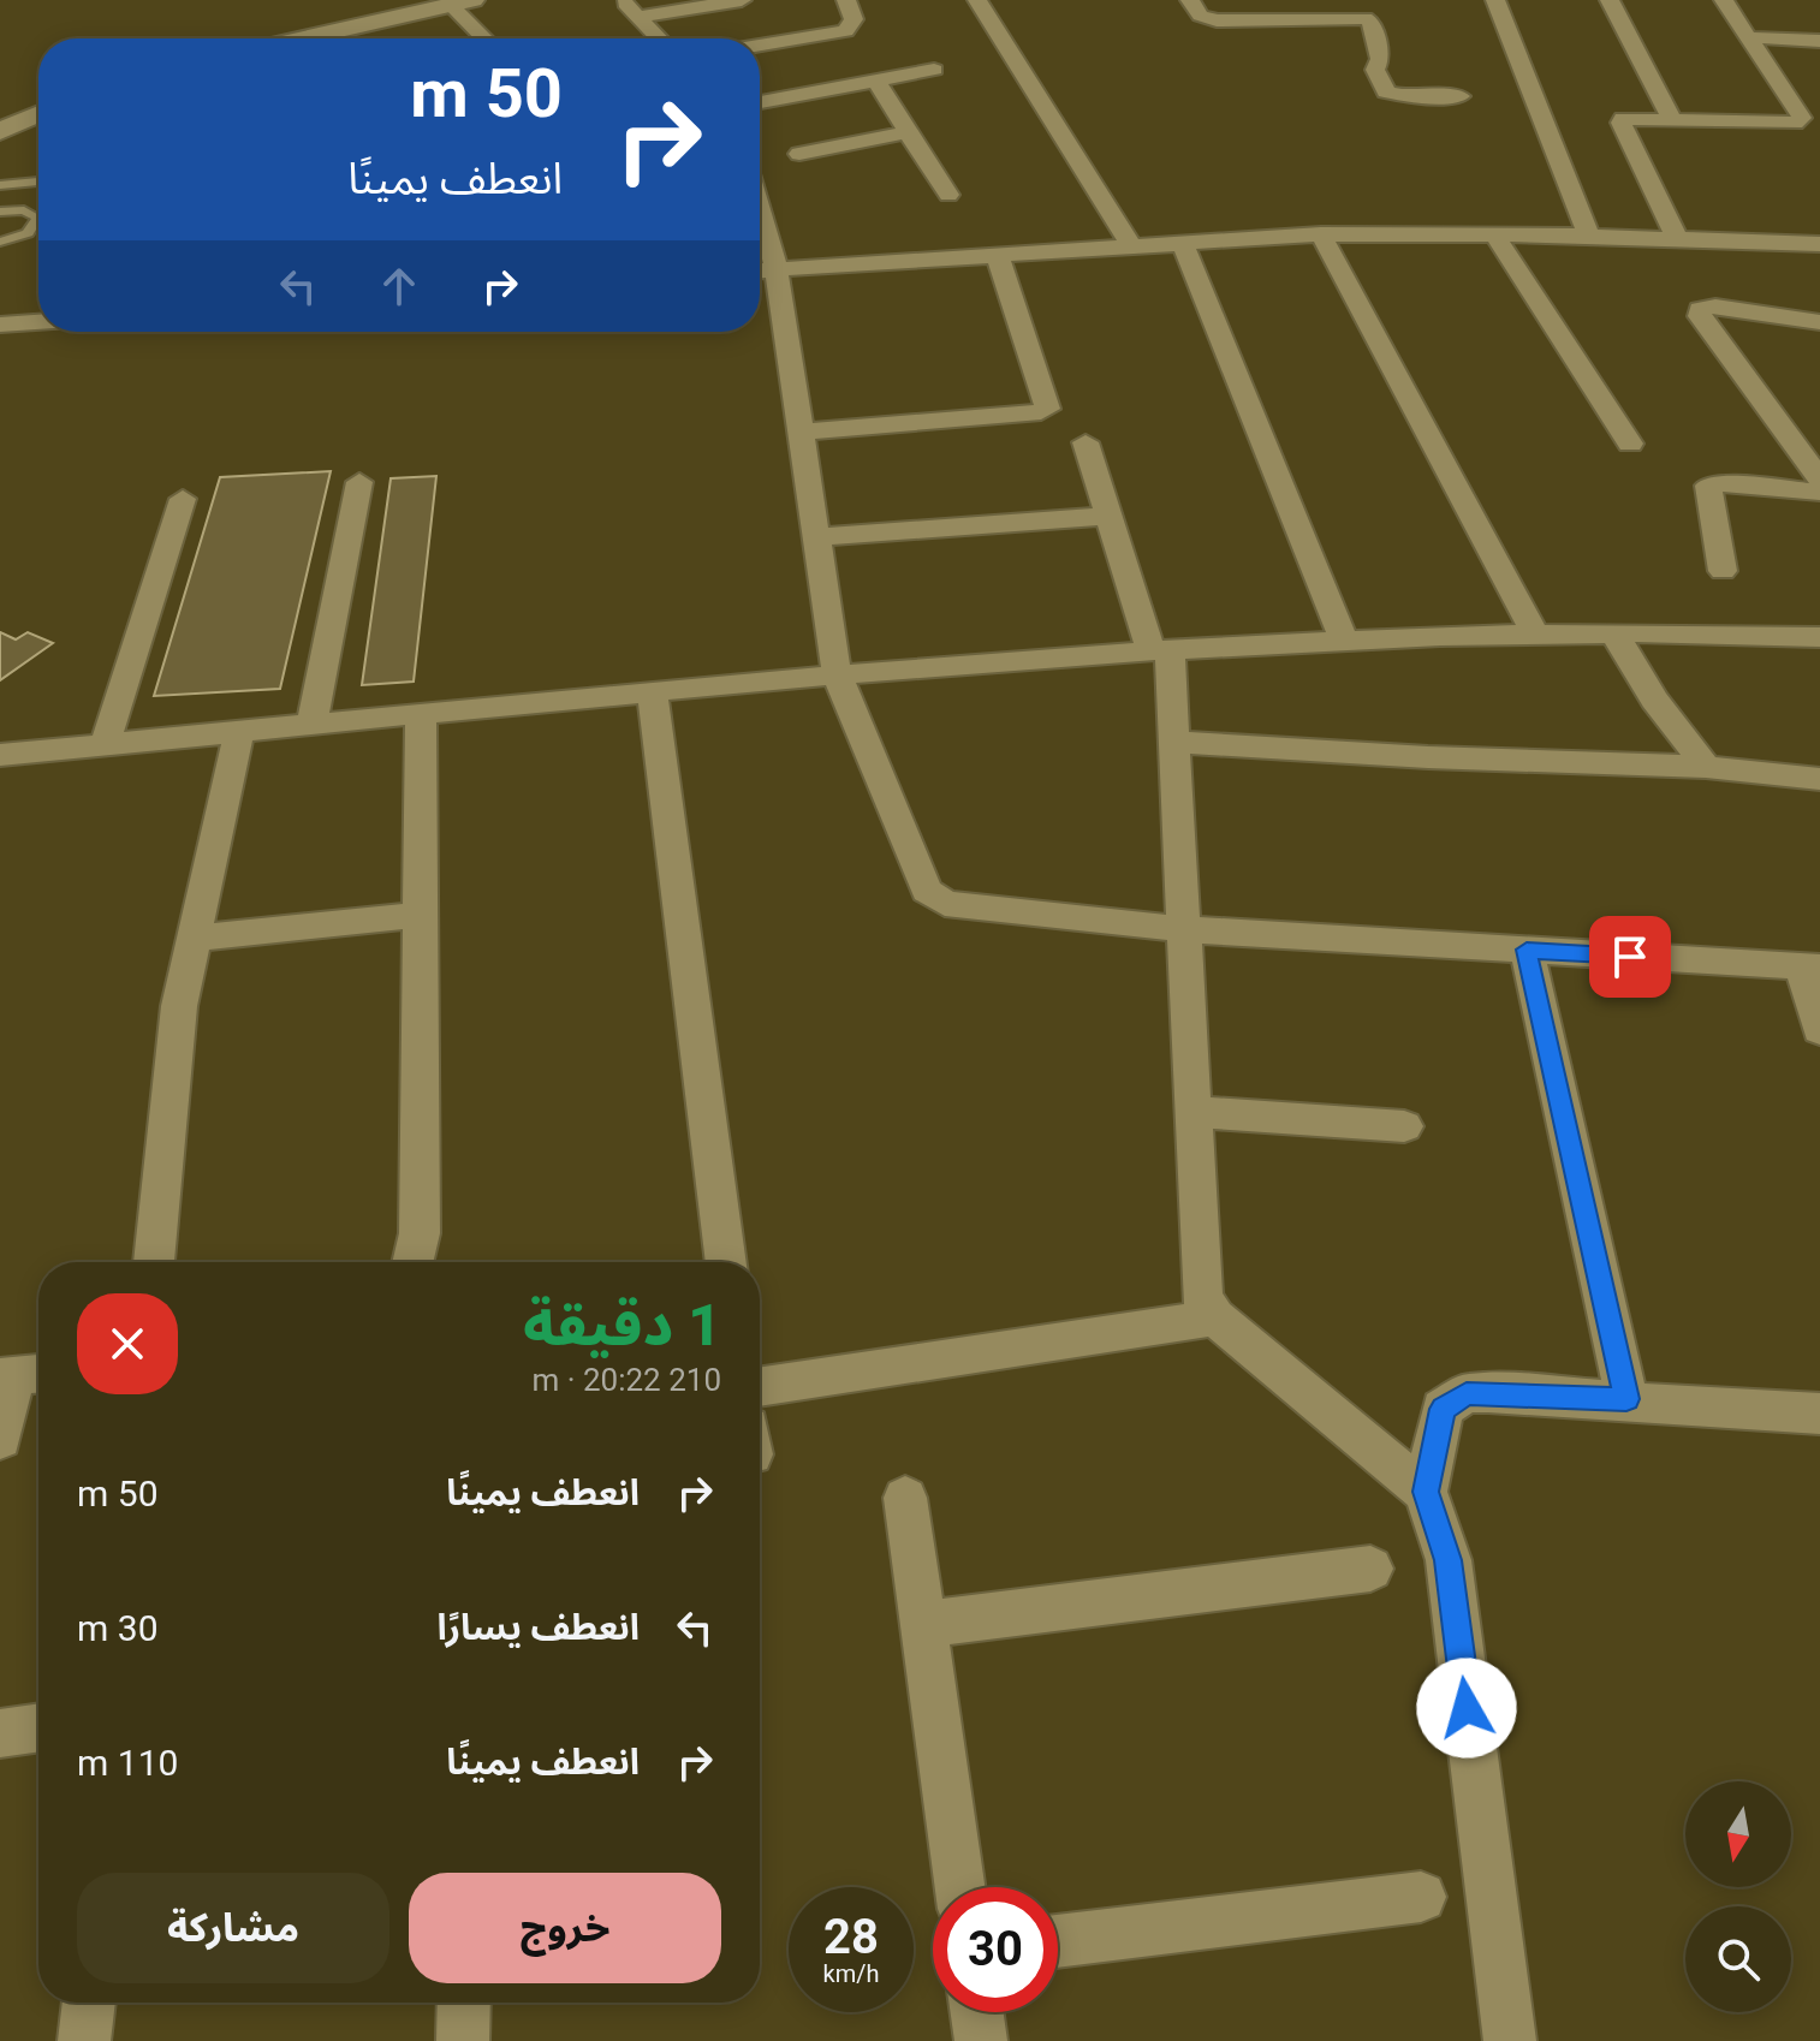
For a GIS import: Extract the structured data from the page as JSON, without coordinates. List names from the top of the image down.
{
  "north": "bottom",
  "page": {
    "turn": ["50 m", "انعطف يمينًا"],
    "heading": ["1 دقيقة", "210 m · 20:22"],
    "list": [
      {
        "name": "انعطف يمينًا",
        "value": "50 m"
      },
      {
        "name": "انعطف يسارًا",
        "value": "30 m"
      },
      {
        "name": "انعطف يمينًا",
        "value": "110 m"
      }
    ],
    "buttons": ["خروج", "مشاركة"],
    "speed": "28 km/h",
    "limit": "30"
  }
}
